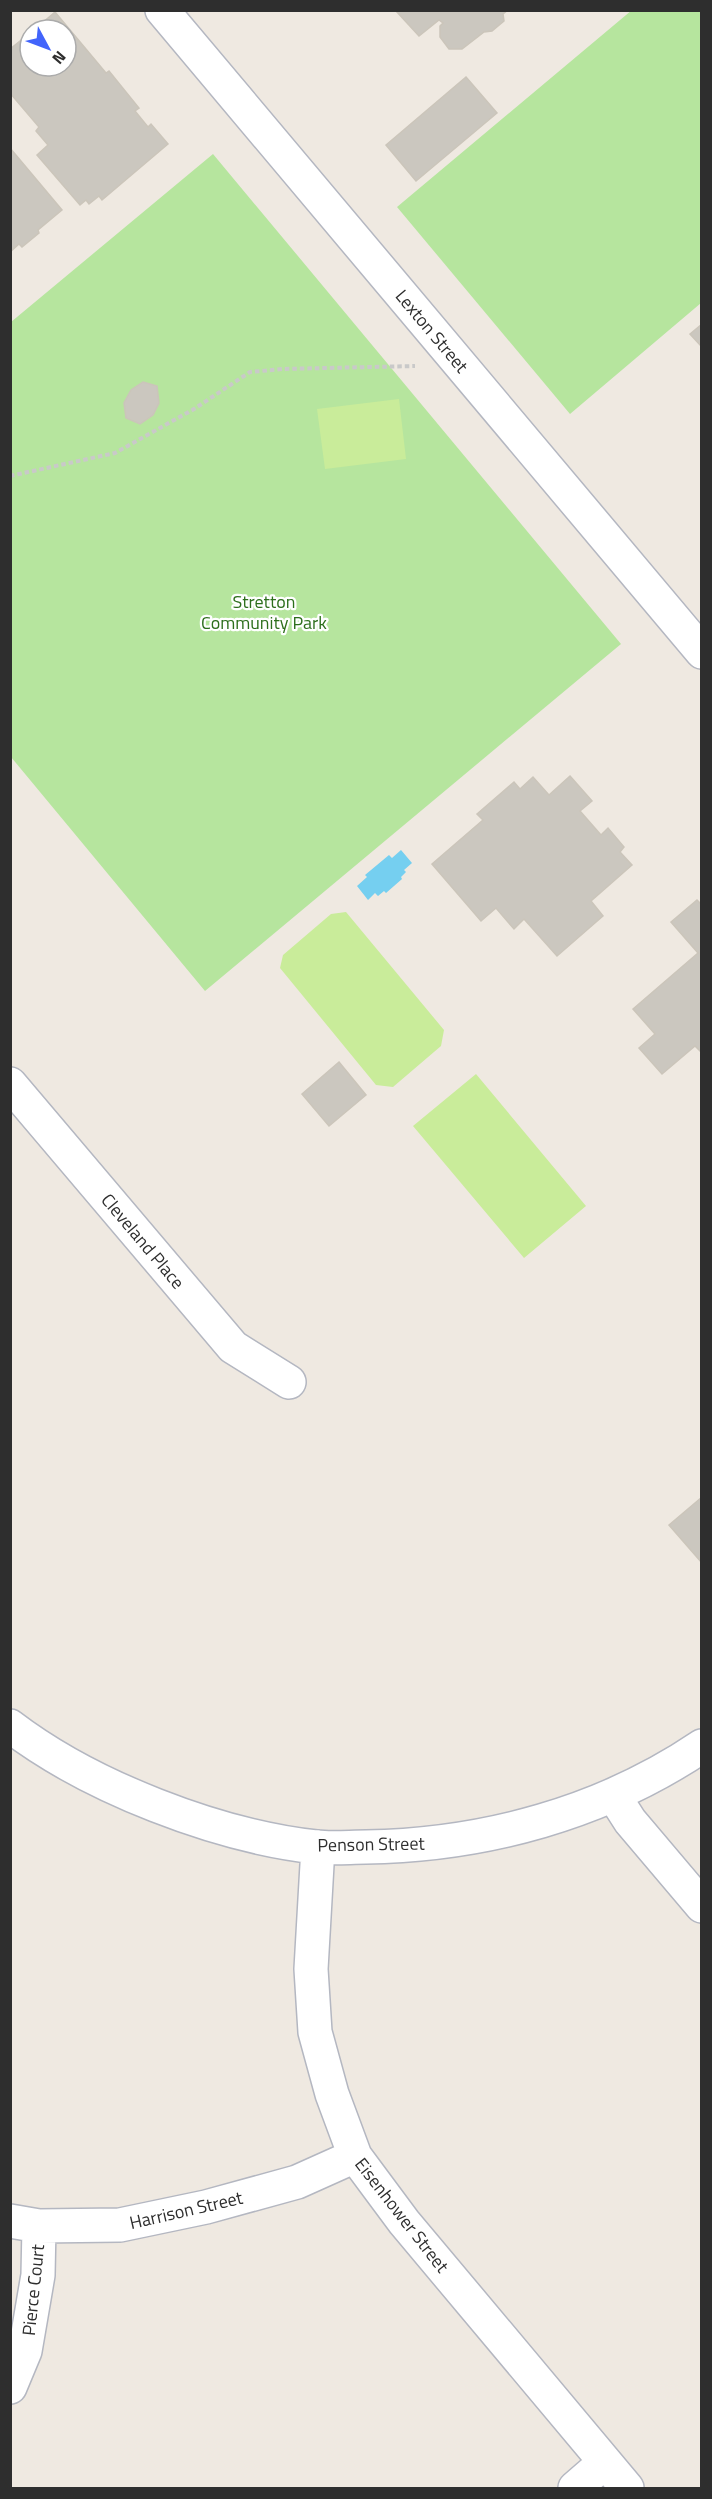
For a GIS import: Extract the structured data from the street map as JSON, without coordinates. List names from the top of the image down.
{
  "streets": {
    "street": [
      "Lexton Street",
      "Cleveland Place",
      "Penson Street",
      "Harrison Street",
      "Eisenhower Street",
      "Pierce Court"
    ]
  },
  "crossings": [
    ["Penson Street", "Eisenhower Street"],
    ["Harrison Street", "Eisenhower Street"],
    ["Harrison Street", "Pierce Court"]
  ],
  "parks": ["Stretton Community Park"],
  "north": "bottom right"
}
